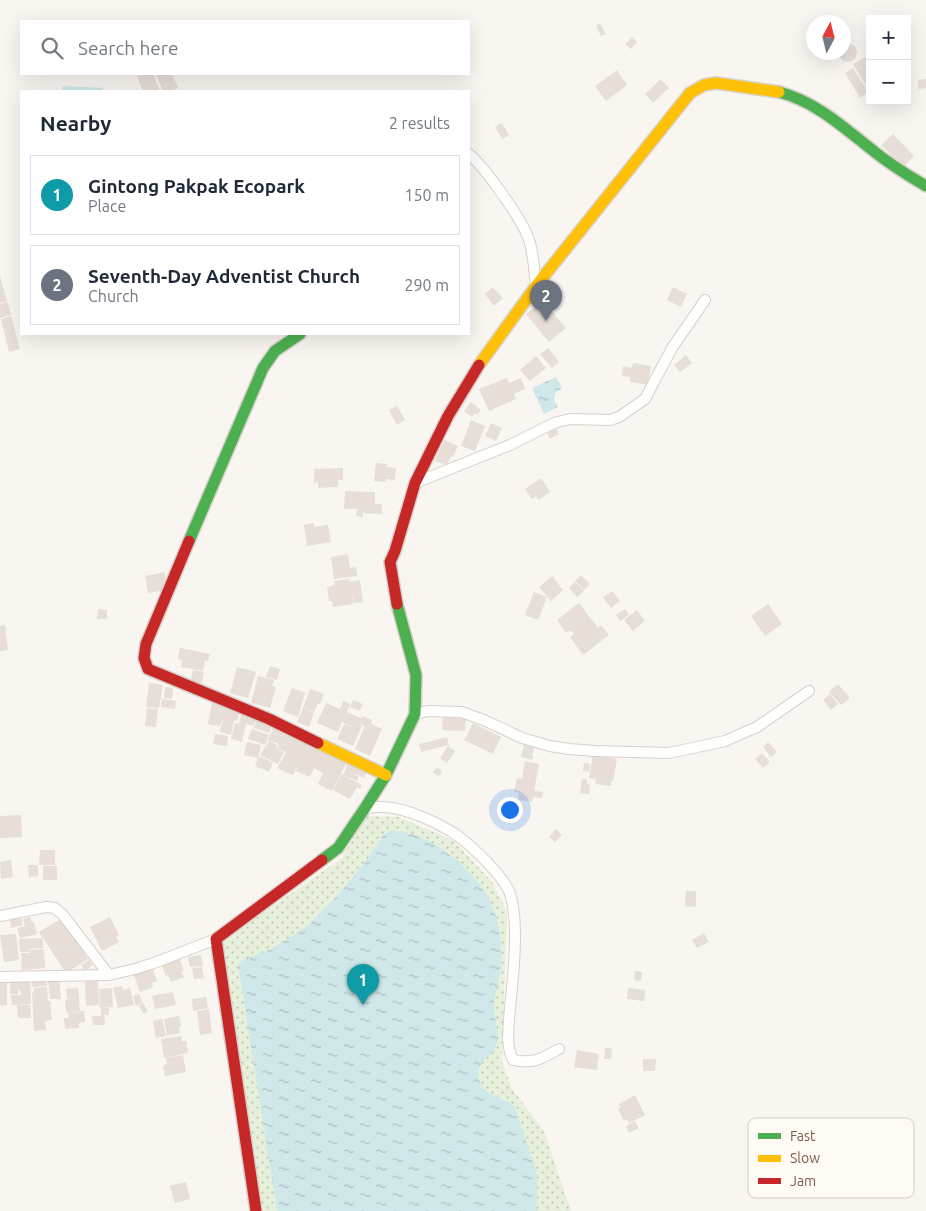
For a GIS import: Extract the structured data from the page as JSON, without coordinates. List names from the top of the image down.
{
  "legend": ["Fast", "Slow", "Jam"],
  "north": "top",
  "page": {
    "map_buttons": ["+", "−"],
    "search": "Search here",
    "heading": ["Nearby", "2 results"],
    "list": [
      {
        "mark": "1",
        "name": "Gintong Pakpak Ecopark",
        "note": "Place",
        "value": "150 m"
      },
      {
        "mark": "2",
        "name": "Seventh-Day Adventist Church",
        "note": "Church",
        "value": "290 m"
      }
    ],
    "pins": ["2", "1"]
  }
}
